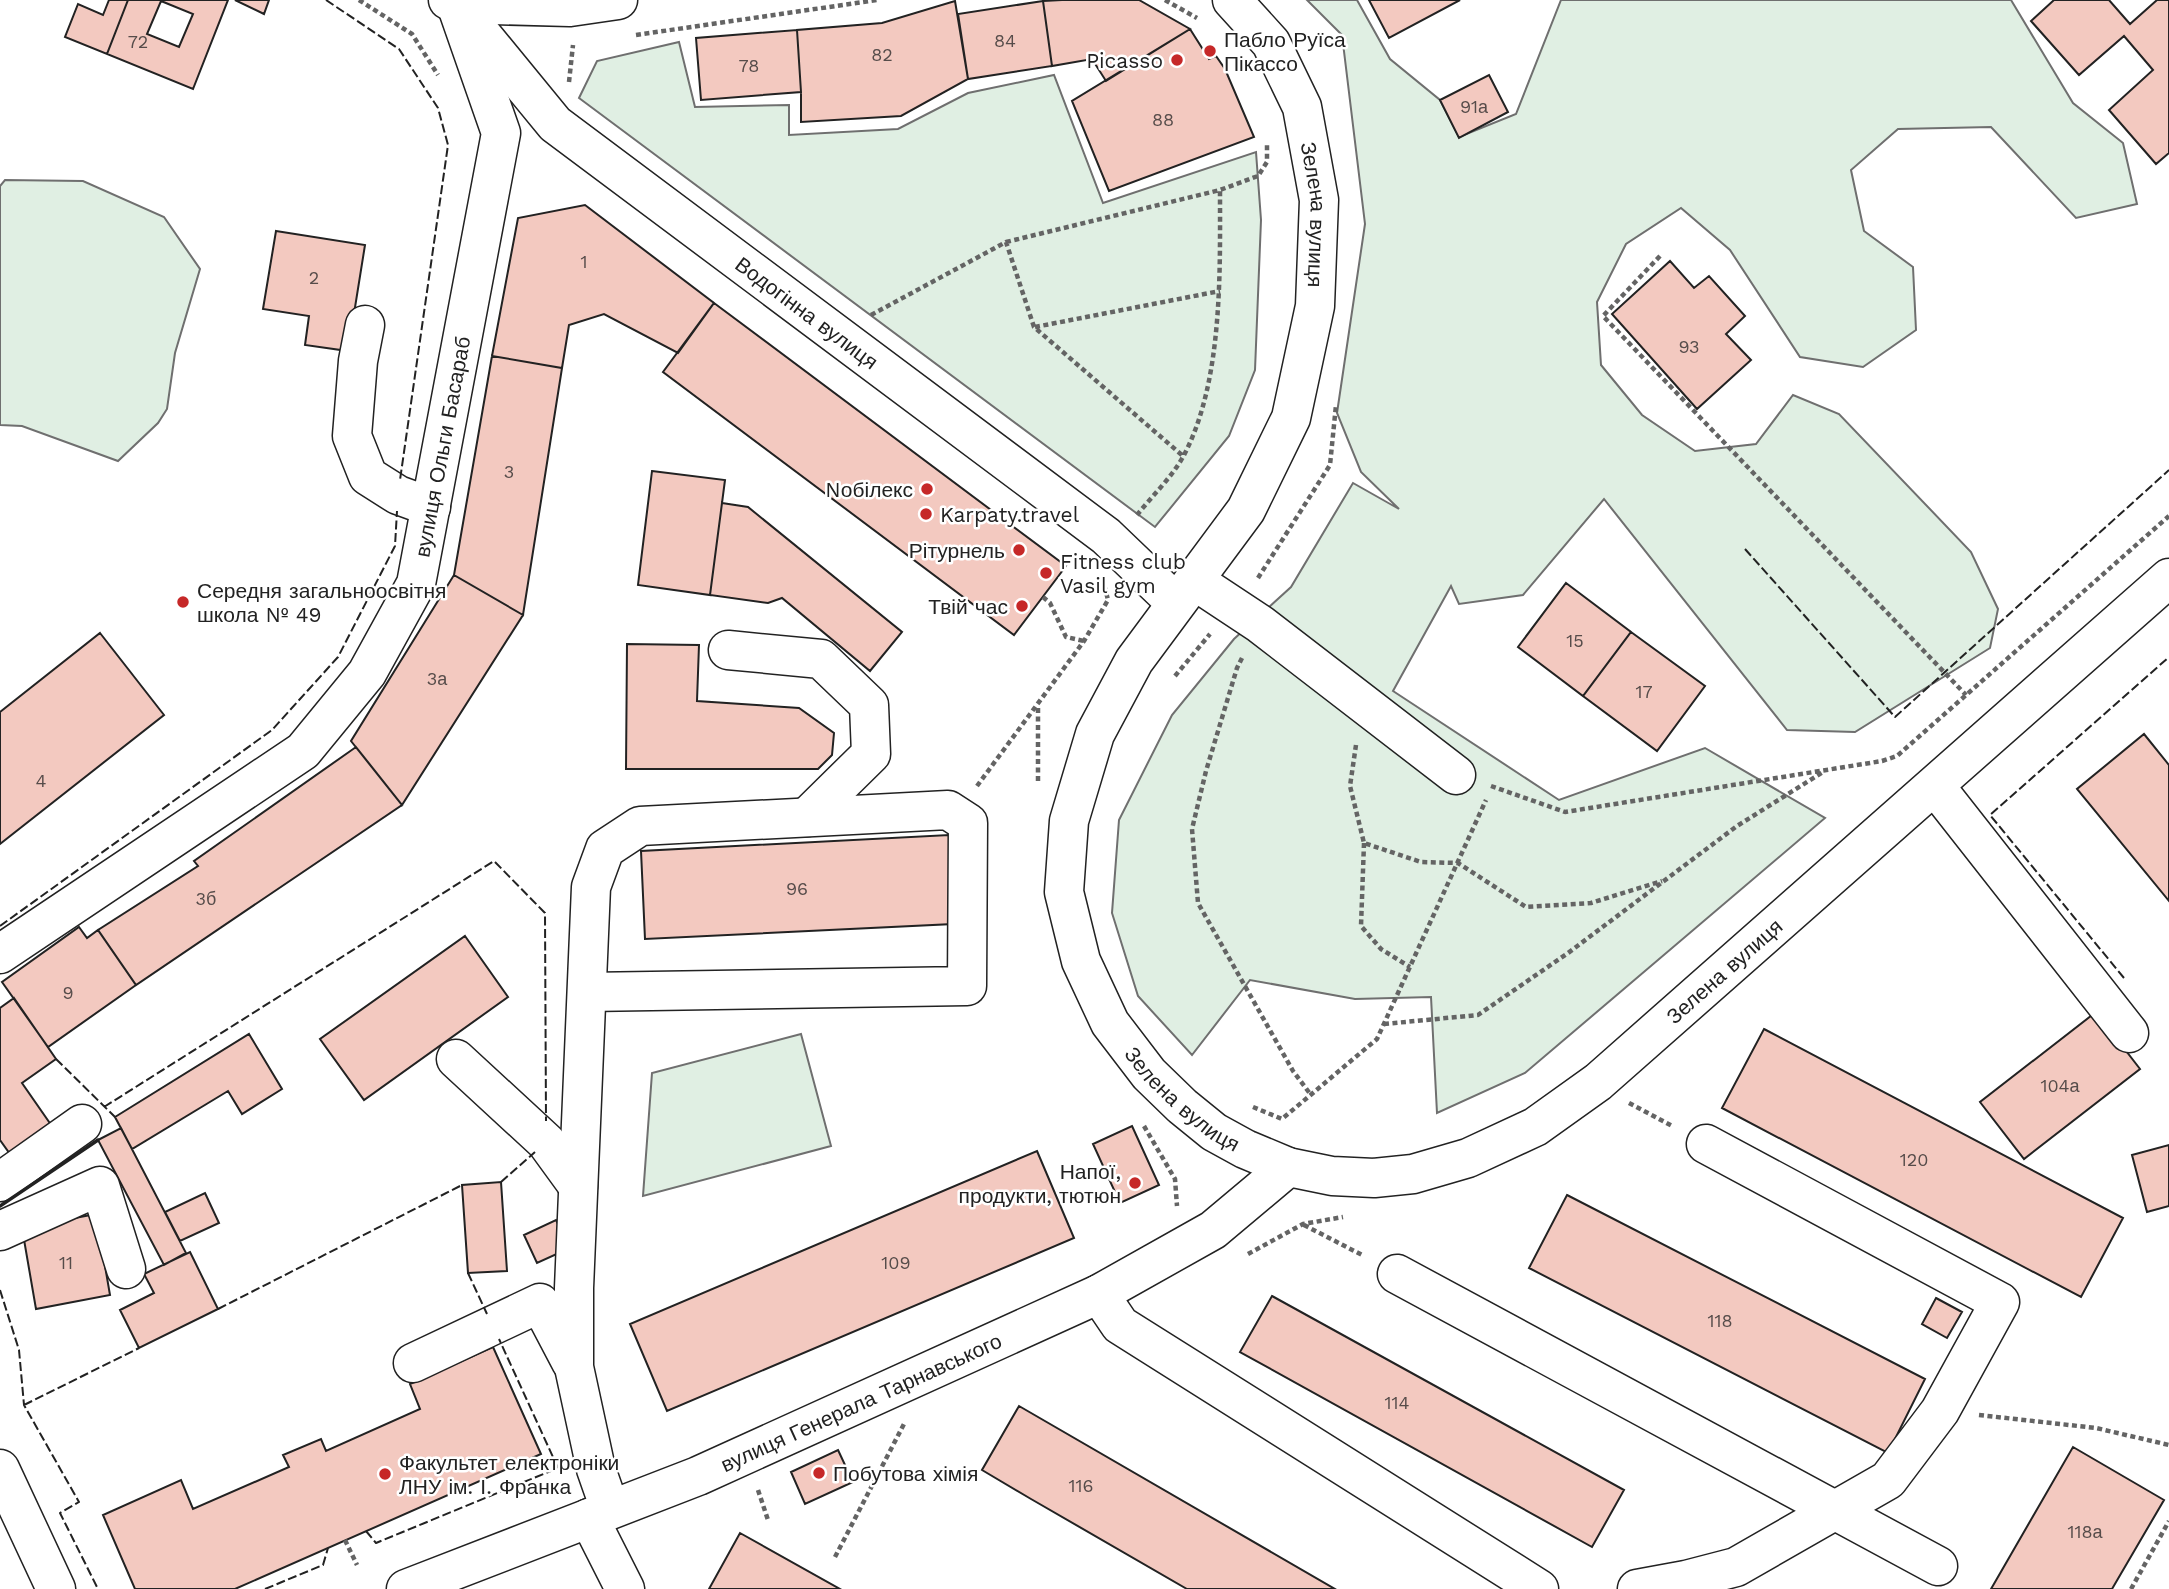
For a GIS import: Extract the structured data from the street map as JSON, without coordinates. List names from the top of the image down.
{
  "streets": {
    "street": [
      "Зелена вулиця",
      "Водогінна вулиця",
      "вулиця Ольги Басараб",
      "вулиця Генерала Тарнавського"
    ]
  },
  "crossings": [
    ["Зелена вулиця", "Водогінна вулиця"],
    ["Зелена вулиця", "вулиця Генерала Тарнавського"],
    ["Водогінна вулиця", "вулиця Ольги Басараб"]
  ],
  "places": [
    "Пабло Руїса Пікассо",
    "Picasso",
    "Nобілекс",
    "Karpaty.travel",
    "Рітурнель",
    "Fitness club Vasil gym",
    "Середня загальноосвітня школа № 49",
    "Твій час",
    "Напої, продукти, тютюн",
    "Побутова хімія",
    "Факультет електроніки ЛНУ ім. І. Франка"
  ],
  "house_numbers": [
    "84",
    "72",
    "82",
    "78",
    "91а",
    "88",
    "1",
    "2",
    "93",
    "3",
    "15",
    "3а",
    "17",
    "4",
    "96",
    "3б",
    "9",
    "104а",
    "120",
    "11",
    "109",
    "118",
    "114",
    "116",
    "118а"
  ]
}
